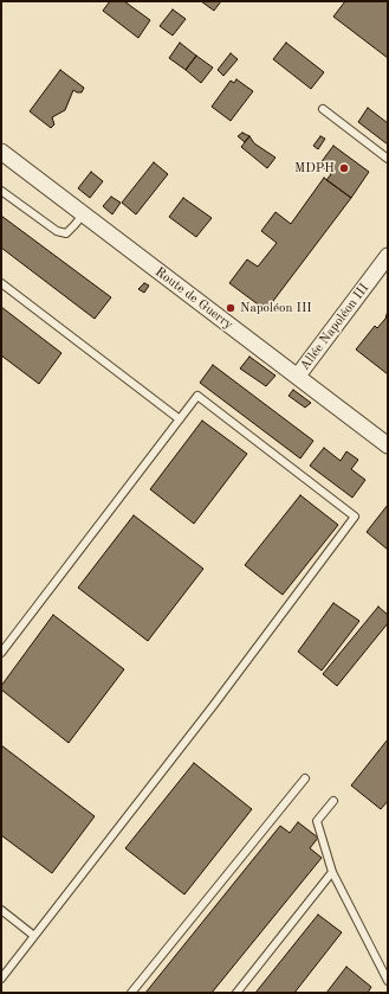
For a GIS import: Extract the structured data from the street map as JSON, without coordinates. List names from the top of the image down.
{
  "streets": {
    "street": ["Route de Guerry", "Allée Napoléon III"]
  },
  "crossings": [
    ["Route de Guerry", "Allée Napoléon III"]
  ],
  "places": ["MDPH", "Napoléon III"]
}
